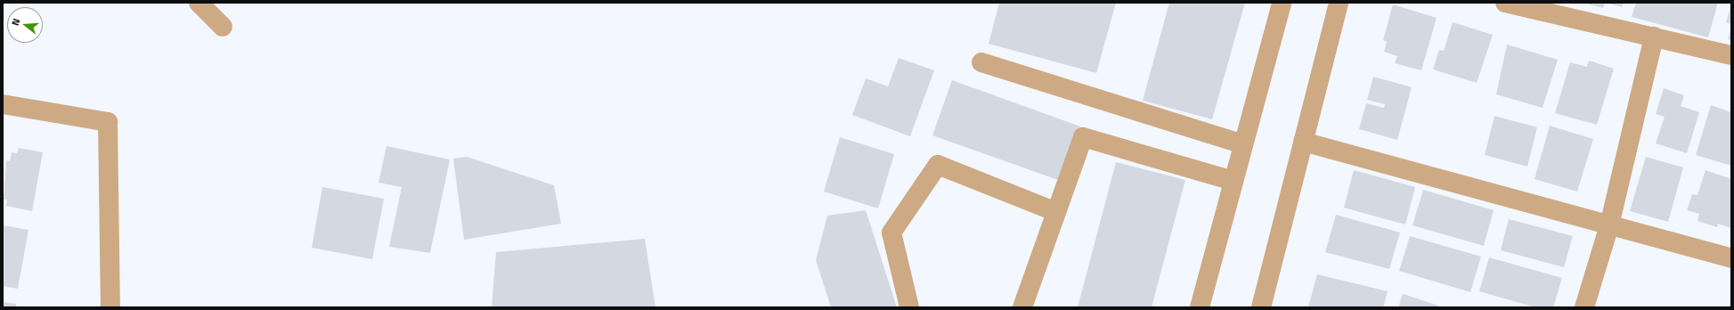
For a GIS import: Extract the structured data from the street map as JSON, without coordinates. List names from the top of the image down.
{
  "north": "left"
}
